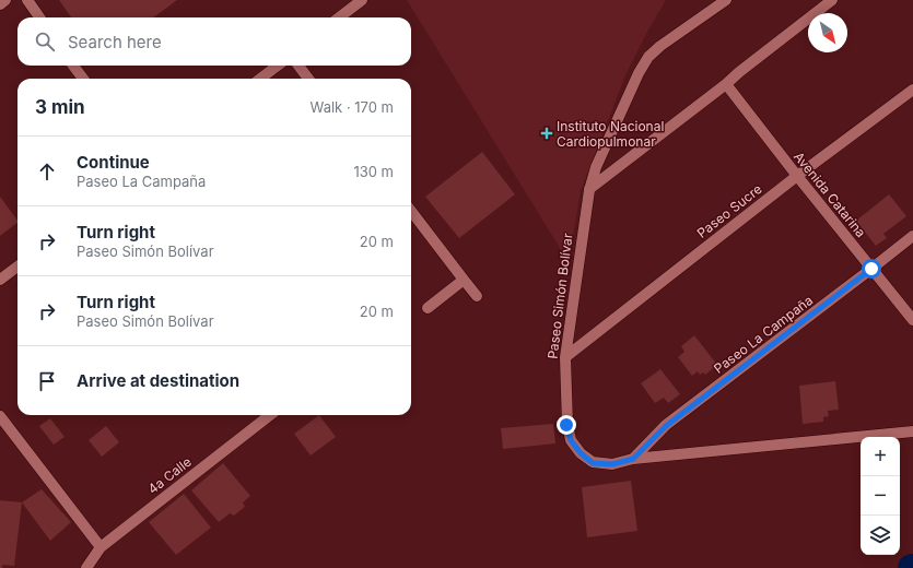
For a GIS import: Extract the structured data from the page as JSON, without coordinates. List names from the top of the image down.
{
  "streets": {
    "street": [
      "Avenida Catarina",
      "Paseo Sucre",
      "Paseo Simón Bolívar",
      "Paseo La Campaña",
      "4a Calle"
    ]
  },
  "crossings": [
    ["Avenida Catarina", "Paseo Sucre"],
    ["Avenida Catarina", "Paseo La Campaña"],
    ["Paseo Sucre", "Paseo Simón Bolívar"],
    ["Paseo Simón Bolívar", "Paseo La Campaña"]
  ],
  "places": {
    "health": ["Instituto Nacional Cardiopulmonar"]
  },
  "north": "bottom right",
  "page": {
    "search": "Search here",
    "heading": ["3 min", "Walk · 170 m"],
    "list": [
      ["Continue", "Paseo La Campaña", "130 m"],
      ["Turn right", "Paseo Simón Bolívar", "20 m"],
      ["Turn right", "Paseo Simón Bolívar", "20 m"],
      "Arrive at destination"
    ],
    "map_buttons": ["+", "−"]
  }
}
